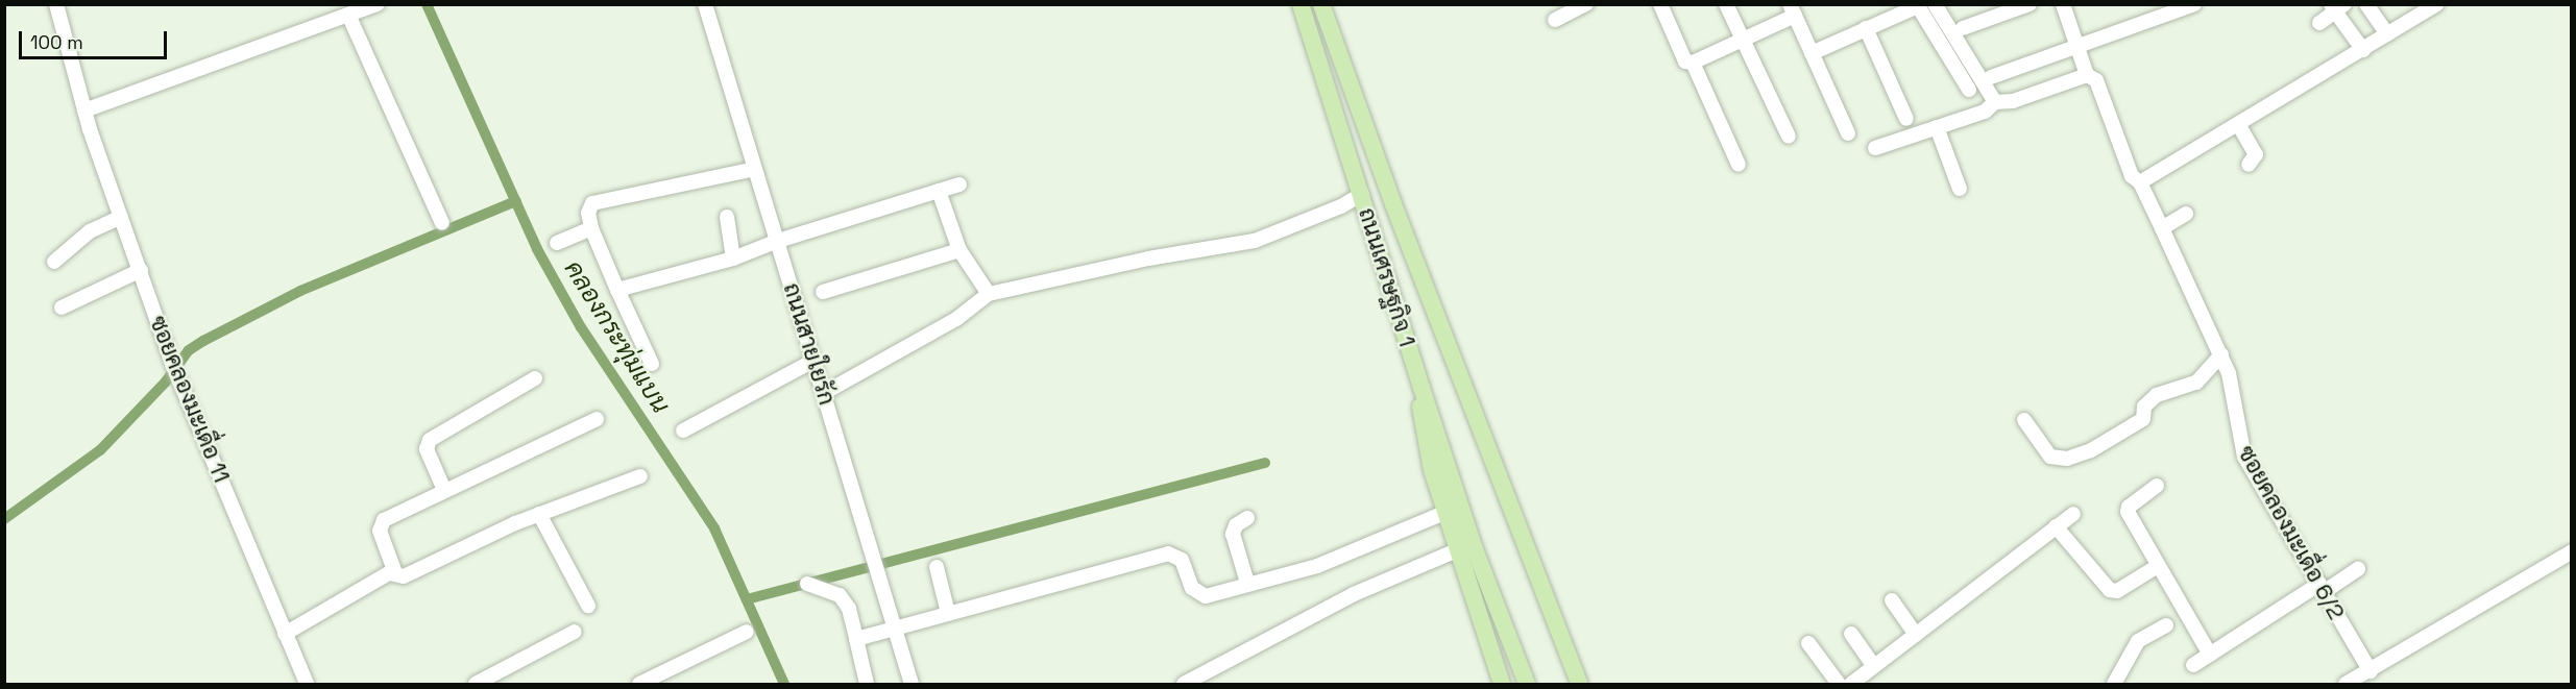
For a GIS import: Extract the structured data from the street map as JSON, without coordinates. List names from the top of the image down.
{
  "streets": {
    "main road": ["ถนนเศรษฐกิจ 1"],
    "street": ["ถนนสายใยรัก", "ซอยคลองมะเดื่อ 11", "ซอยคลองมะเดื่อ 6/2"]
  },
  "water": ["คลองกระทุ่มแบน"],
  "scale_bar": "100 m"
}
